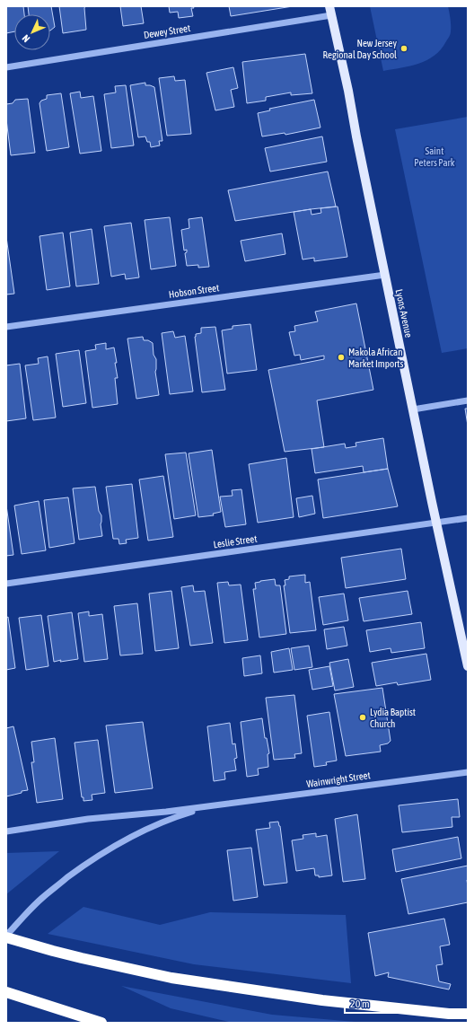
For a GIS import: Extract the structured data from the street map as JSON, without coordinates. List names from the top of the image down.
{
  "streets": {
    "main road": ["Lyons Avenue"],
    "street": [
      "Dewey Street",
      "Hobson Street",
      "Leslie Street",
      "Wainwright Street"
    ]
  },
  "crossings": [
    ["Dewey Street", "Lyons Avenue"],
    ["Hobson Street", "Lyons Avenue"],
    ["Lyons Avenue", "Leslie Street"]
  ],
  "parks": ["Saint Peters Park"],
  "places": ["New Jersey Regional Day School", "Makola African Market Imports", "Lydia Baptist Church"],
  "scale_bar": "20 m",
  "north": "bottom left"
}
